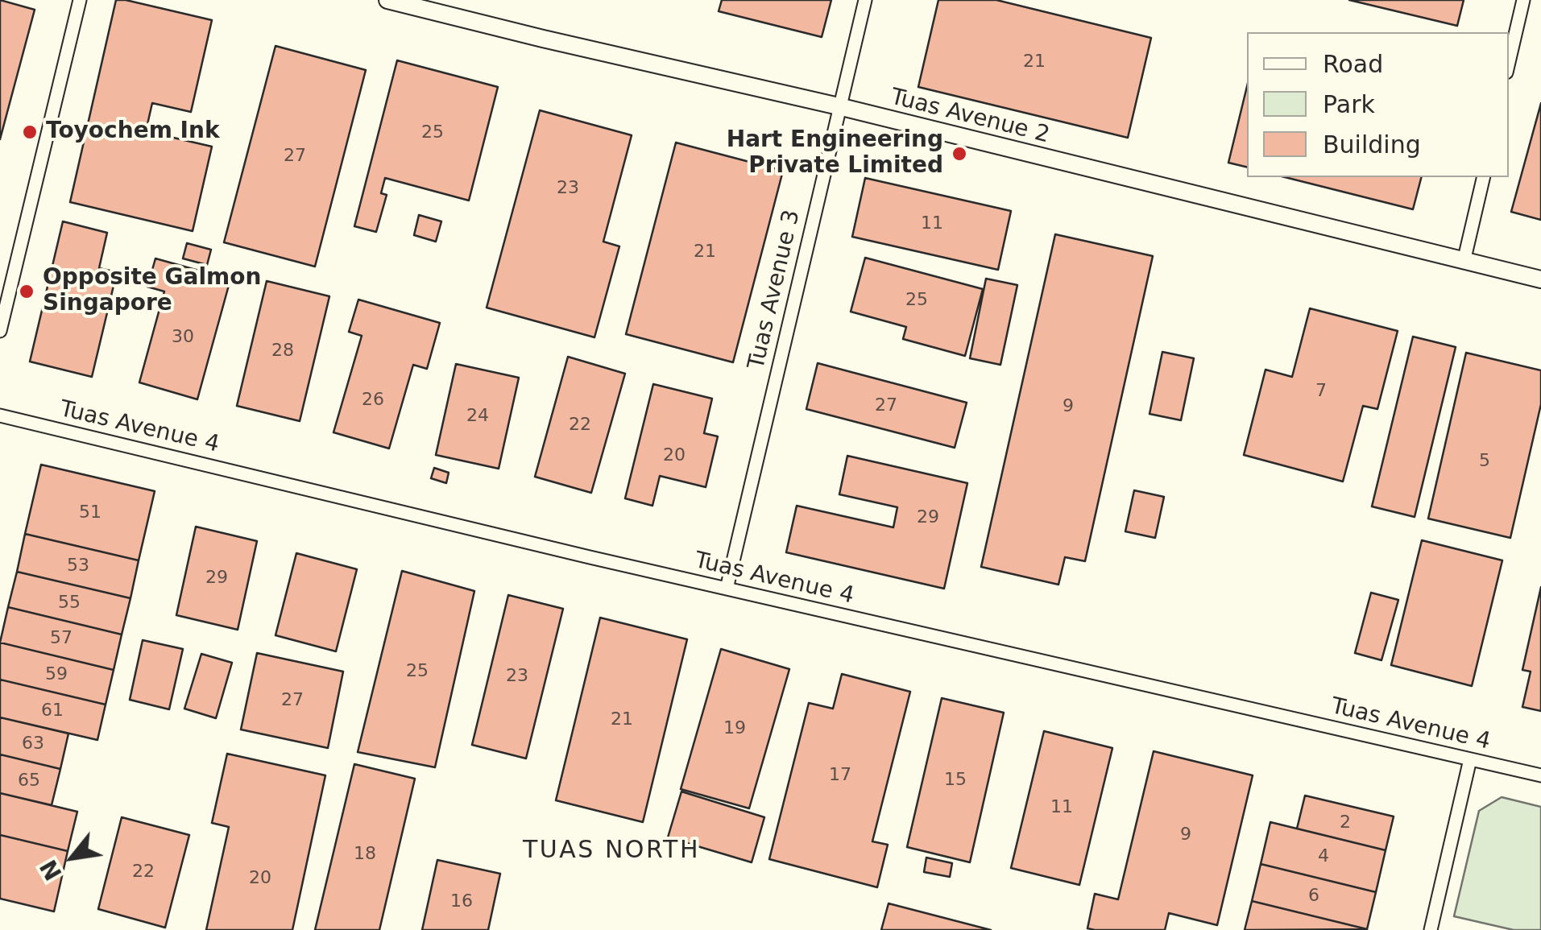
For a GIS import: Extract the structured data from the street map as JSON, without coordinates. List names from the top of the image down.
{
  "streets": {
    "street": ["Tuas Avenue 2", "Tuas Avenue 3", "Tuas Avenue 4"]
  },
  "crossings": [
    ["Tuas Avenue 2", "Tuas Avenue 3"],
    ["Tuas Avenue 3", "Tuas Avenue 4"]
  ],
  "districts": ["TUAS NORTH"],
  "places": ["Toyochem Ink", "Hart Engineering Private Limited", "Opposite Galmon Singapore"],
  "house_numbers": [
    "21",
    "25",
    "27",
    "23",
    "11",
    "21",
    "25",
    "30",
    "28",
    "7",
    "26",
    "27",
    "9",
    "24",
    "22",
    "20",
    "5",
    "51",
    "29",
    "53",
    "29",
    "55",
    "57",
    "25",
    "59",
    "23",
    "27",
    "61",
    "21",
    "19",
    "63",
    "17",
    "15",
    "65",
    "11",
    "2",
    "9",
    "18",
    "4",
    "22",
    "20",
    "6",
    "16"
  ],
  "legend": ["Road", "Park", "Building"],
  "north": "bottom left"
}
